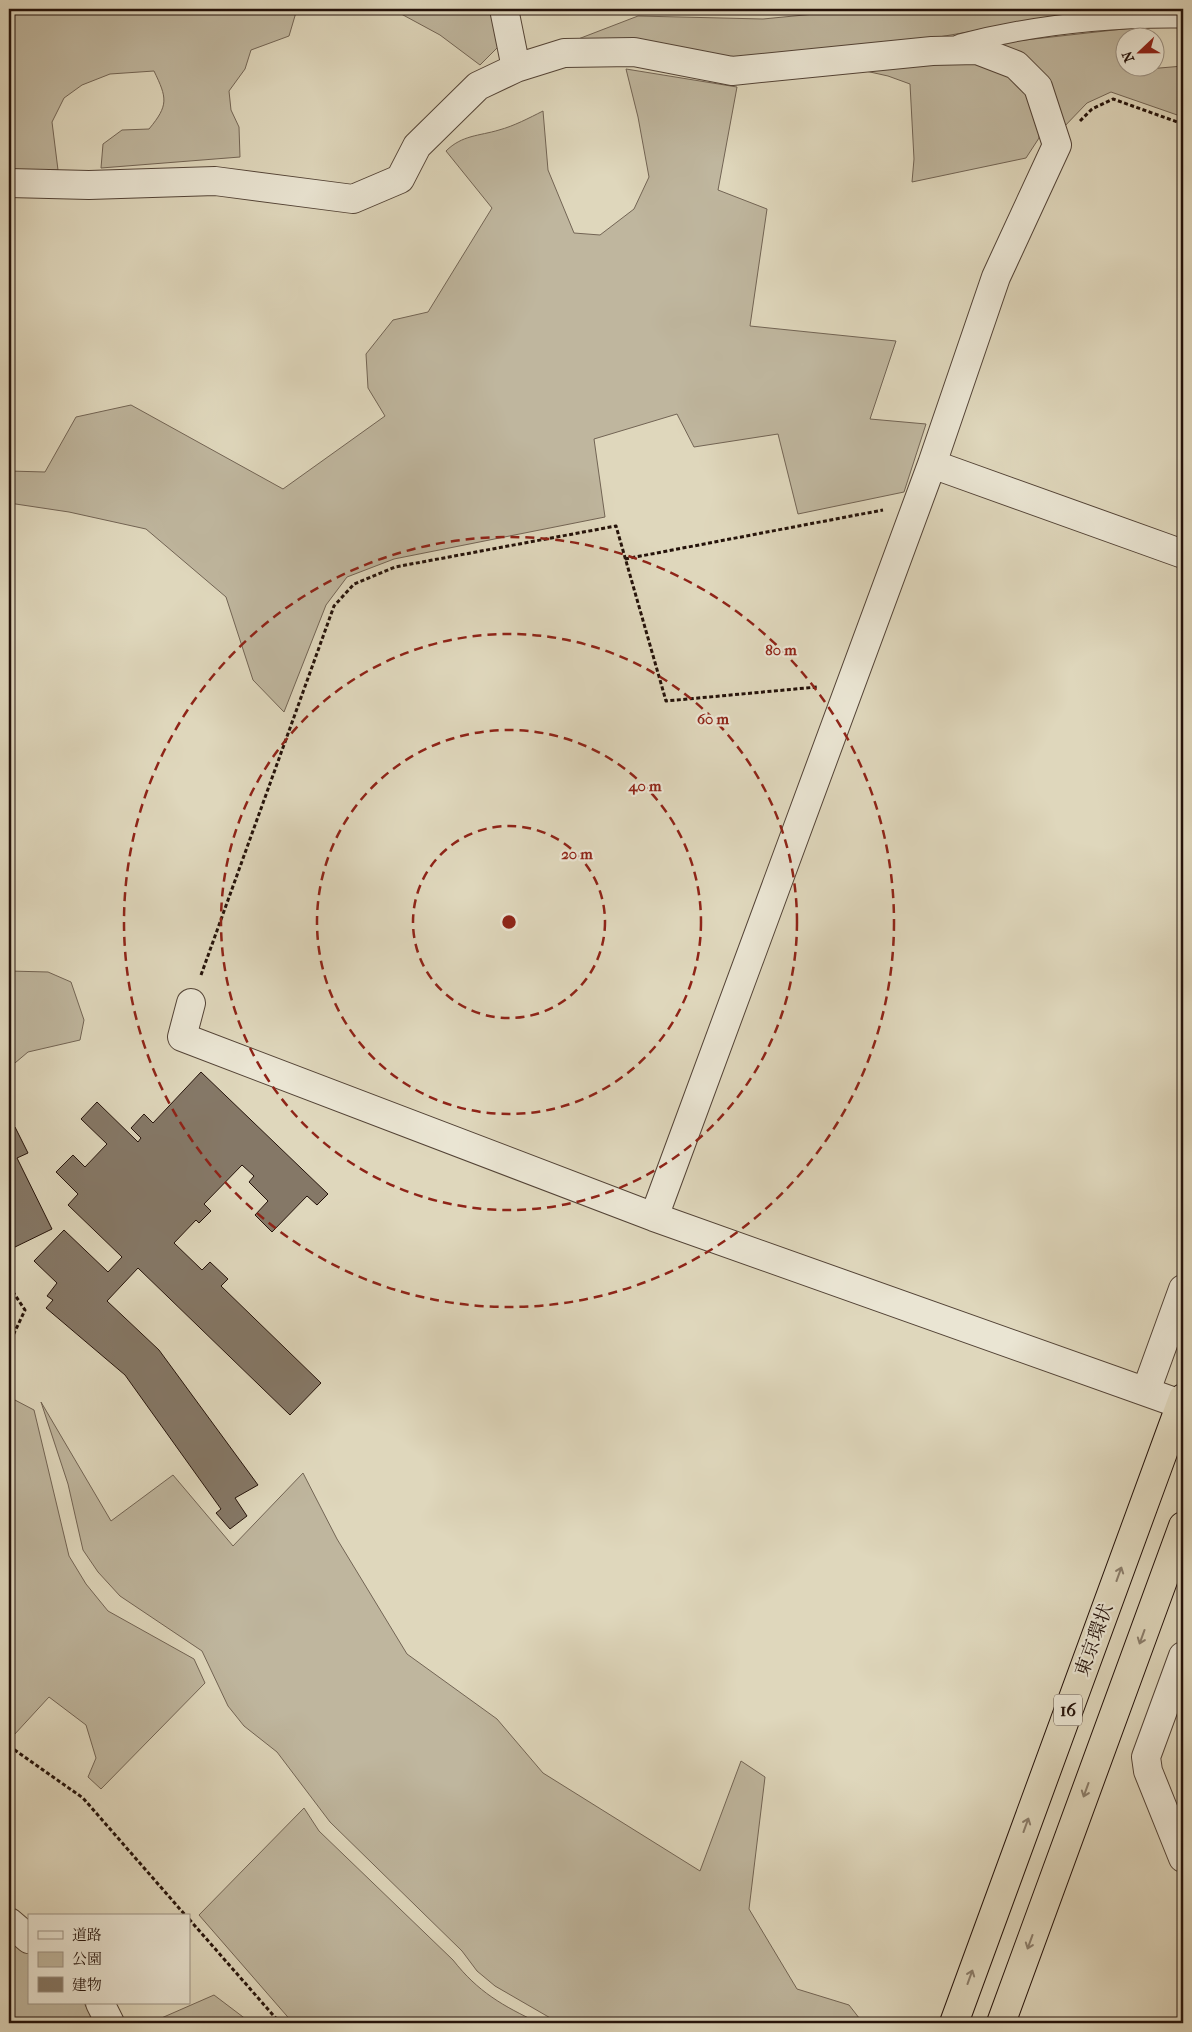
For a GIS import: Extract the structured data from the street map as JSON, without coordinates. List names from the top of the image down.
{
  "streets": {
    "highway": ["東京環状", "16"]
  },
  "legend": ["道路", "公園", "建物"],
  "north": "left",
  "rings": [
    "80 m",
    "60 m",
    "40 m",
    "20 m"
  ]
}
